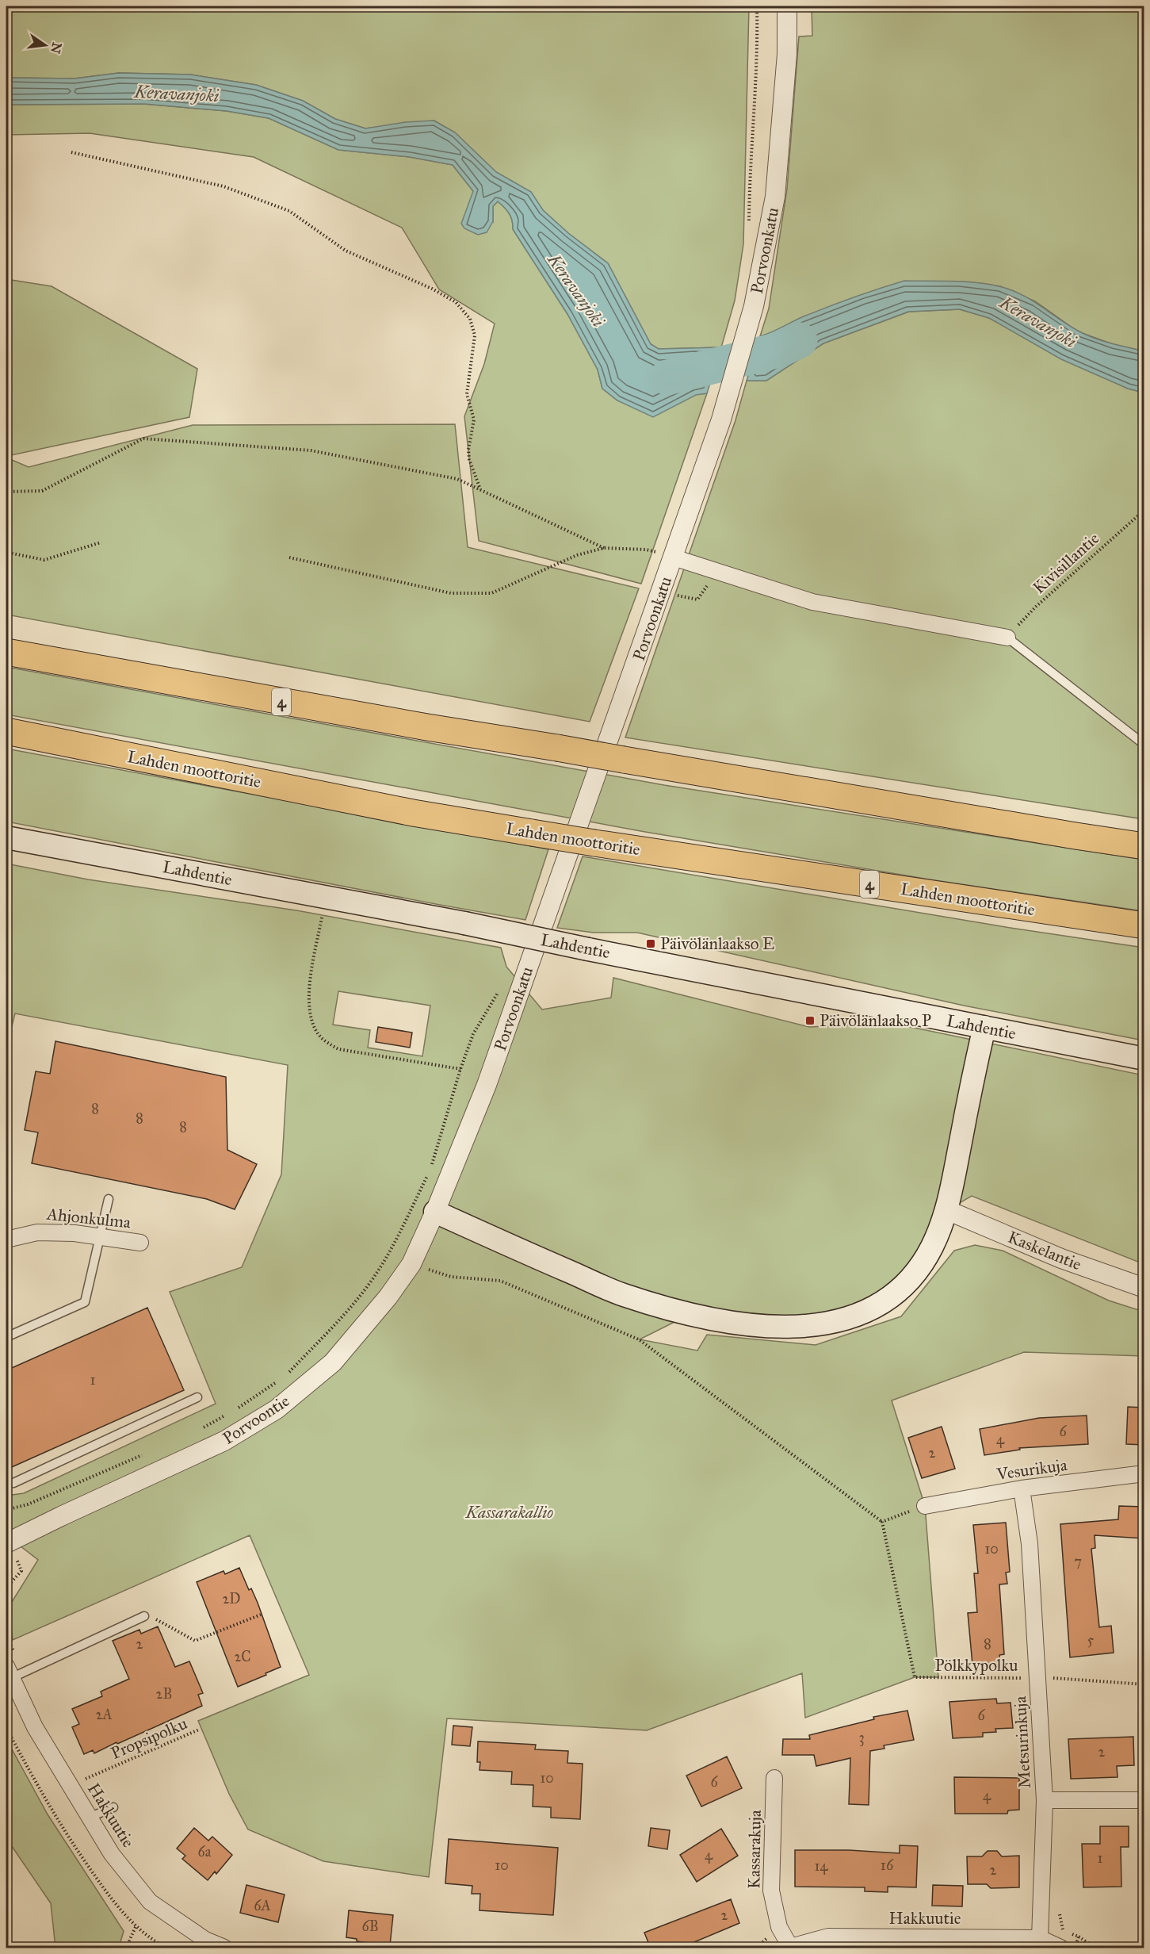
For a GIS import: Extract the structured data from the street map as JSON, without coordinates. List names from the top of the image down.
{
  "streets": {
    "highway": ["4", "Lahden moottoritie"],
    "main road": ["Lahdentie"],
    "street": [
      "Porvoonkatu",
      "Ahjonkulma",
      "Kaskelantie",
      "Porvoontie",
      "Vesurikuja",
      "Metsurinkuja",
      "Hakkuutie",
      "Kassarakuja"
    ],
    "path": ["Kivisillantie", "Pölkkypolku", "Propsipolku"]
  },
  "crossings": [
    ["Porvoonkatu", "Porvoontie"],
    ["Vesurikuja", "Metsurinkuja"],
    ["Pölkkypolku", "Metsurinkuja"],
    ["Metsurinkuja", "Hakkuutie"],
    ["Hakkuutie", "Kassarakuja"]
  ],
  "water": ["Keravanjoki"],
  "parks": ["Kassarakallio"],
  "places": {
    "transit": ["Päivölänlaakso E", "Päivölänlaakso P"]
  },
  "house_numbers": [
    "8",
    "8",
    "8",
    "1",
    "6",
    "4",
    "2",
    "10",
    "7",
    "2D",
    "5",
    "2",
    "8",
    "2C",
    "2B",
    "2A",
    "6",
    "3",
    "2",
    "10",
    "6",
    "4",
    "6a",
    "4",
    "1",
    "10",
    "16",
    "14",
    "2",
    "6A",
    "2",
    "6B"
  ],
  "north": "right"
}
